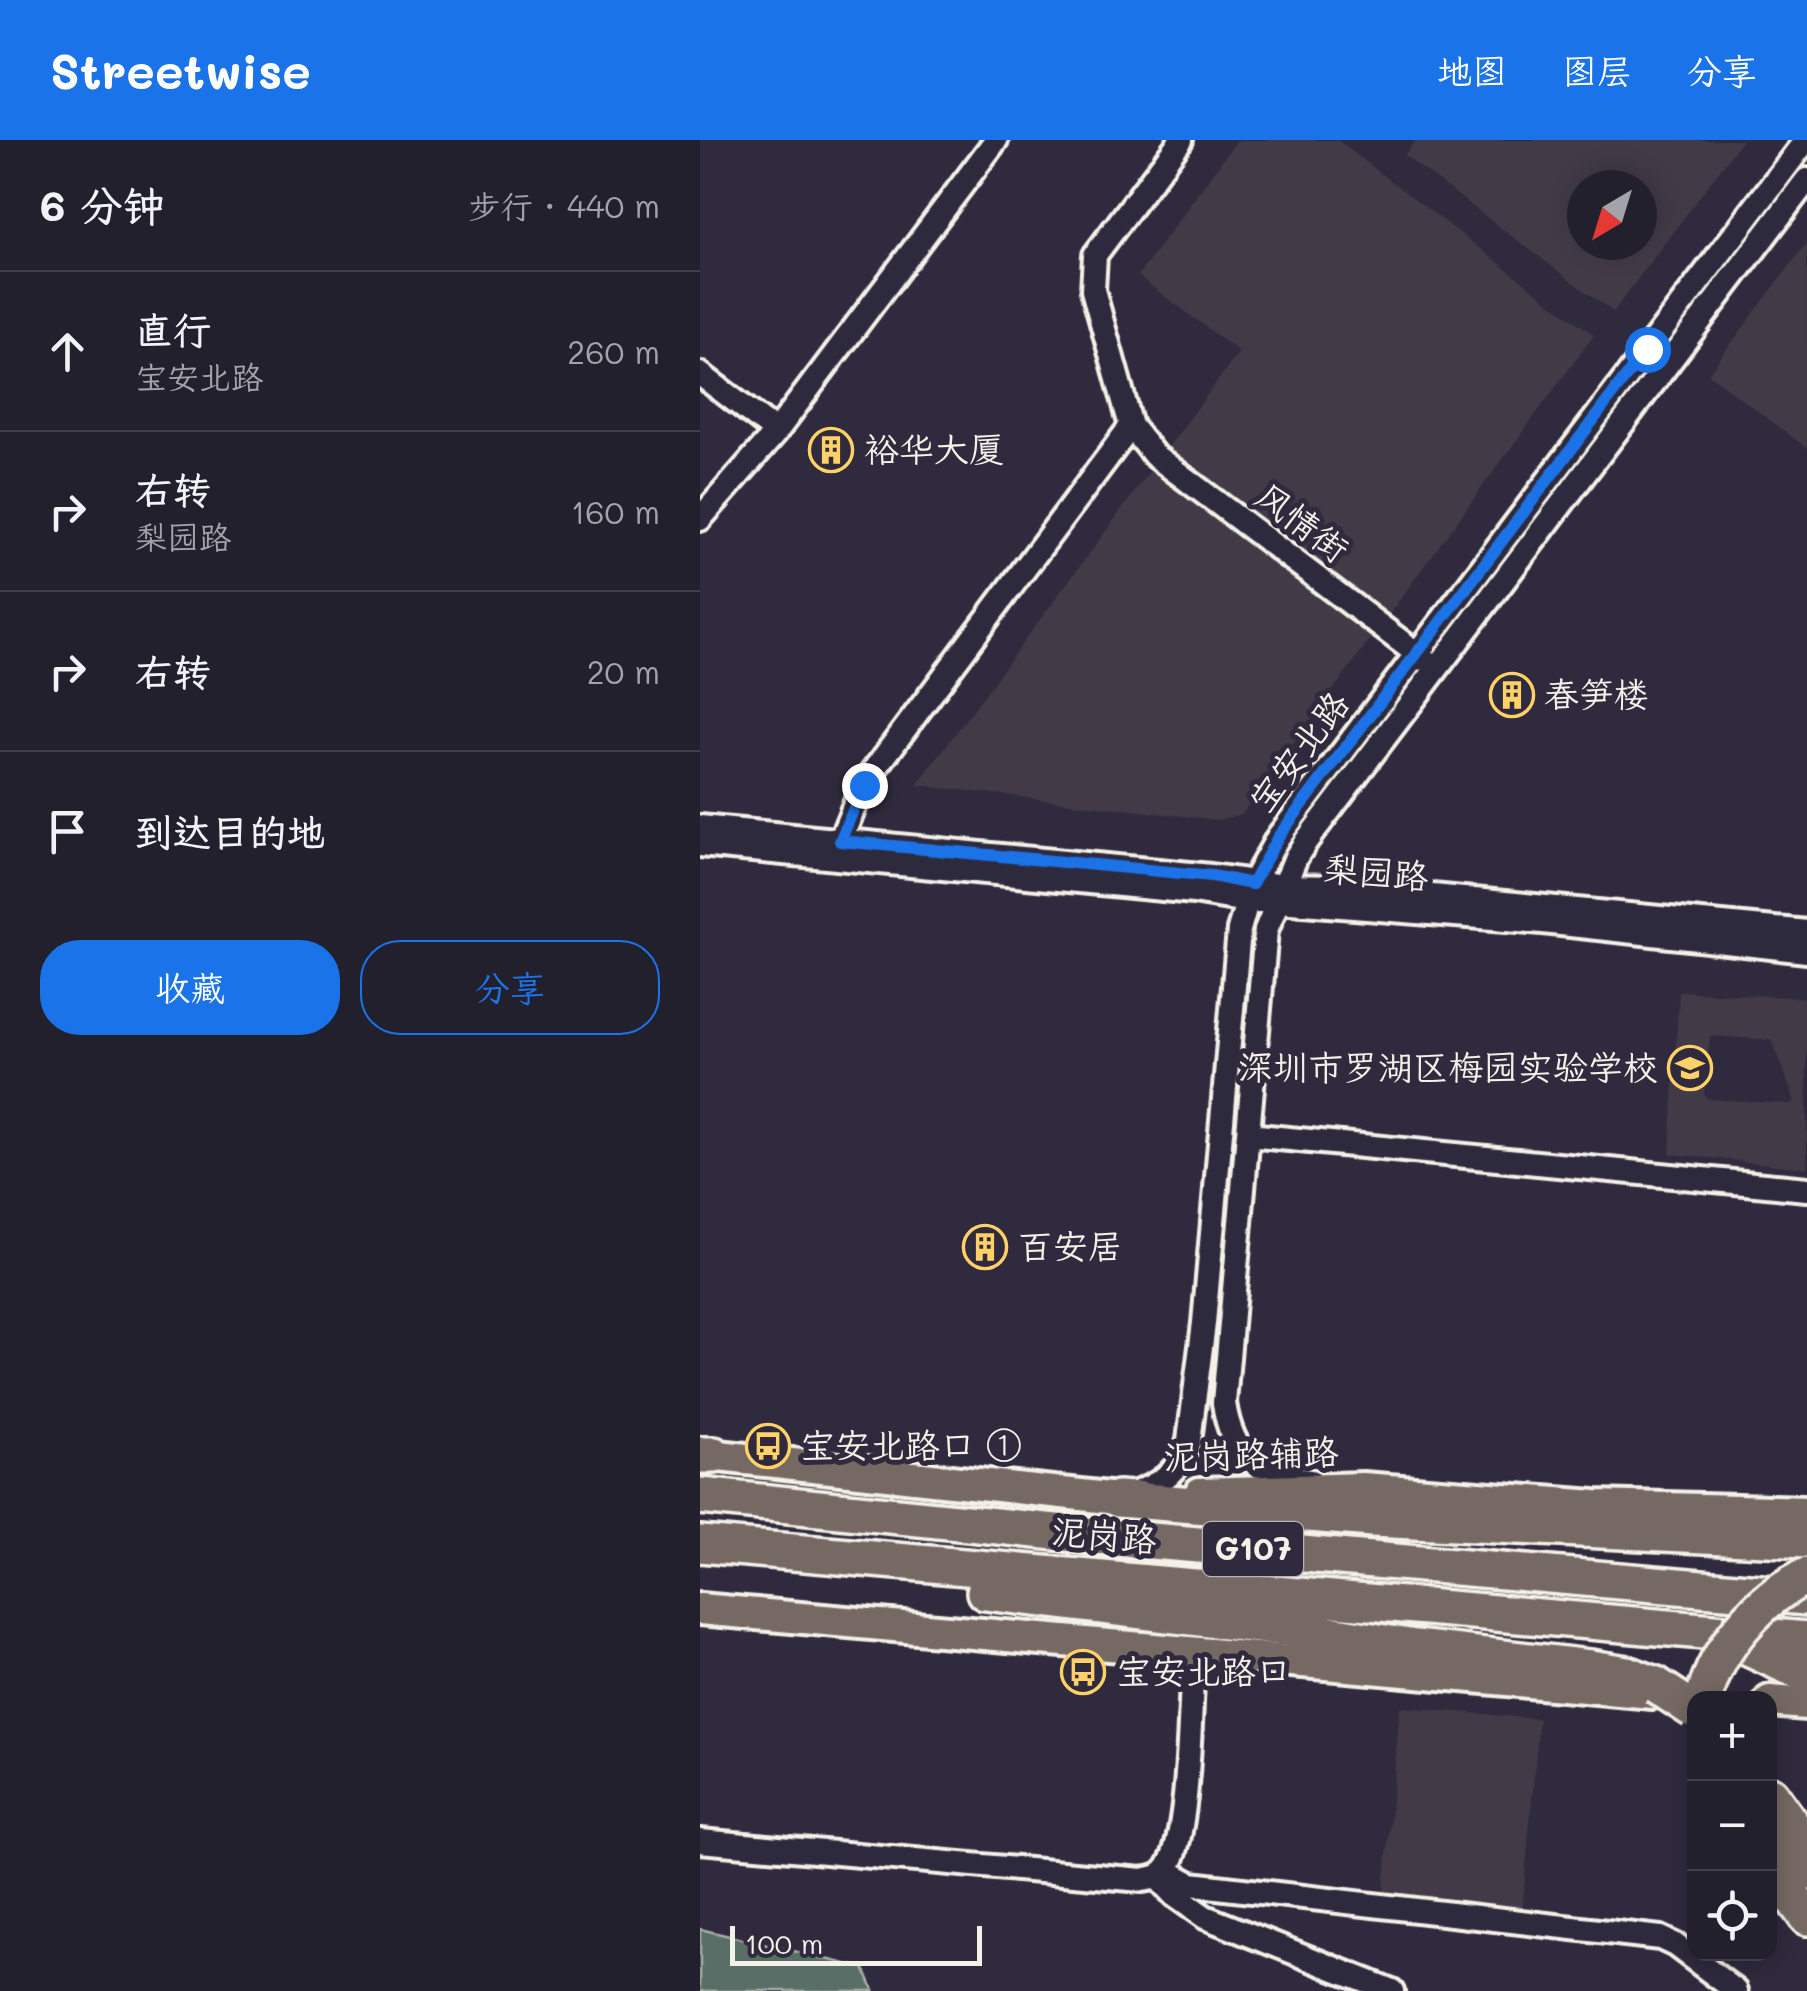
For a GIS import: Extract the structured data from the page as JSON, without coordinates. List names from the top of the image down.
{
  "streets": {
    "highway": ["泥岗路", "G107"],
    "main road": ["泥岗路辅路"],
    "street": ["风情街", "宝安北路", "梨园路"]
  },
  "crossings": [
    ["风情街", "宝安北路"],
    ["宝安北路", "梨园路"],
    ["宝安北路", "泥岗路辅路"]
  ],
  "places": {
    "building": ["裕华大厦", "春笋楼", "百安居"],
    "school or university": ["深圳市罗湖区梅园实验学校"],
    "bus stop": ["宝安北路口 ①", "宝安北路口"]
  },
  "scale_bar": "100 m",
  "north": "bottom left",
  "page": {
    "header": "Streetwise",
    "nav": ["地图", "图层", "分享"],
    "heading": ["6 分钟", "步行 · 440 m"],
    "list": [
      ["直行", "宝安北路", "260 m"],
      ["右转", "梨园路", "160 m"],
      ["右转", "20 m"],
      "到达目的地"
    ],
    "buttons": ["收藏", "分享"],
    "map_buttons": ["+", "−"],
    "scale": "100 m"
  }
}
